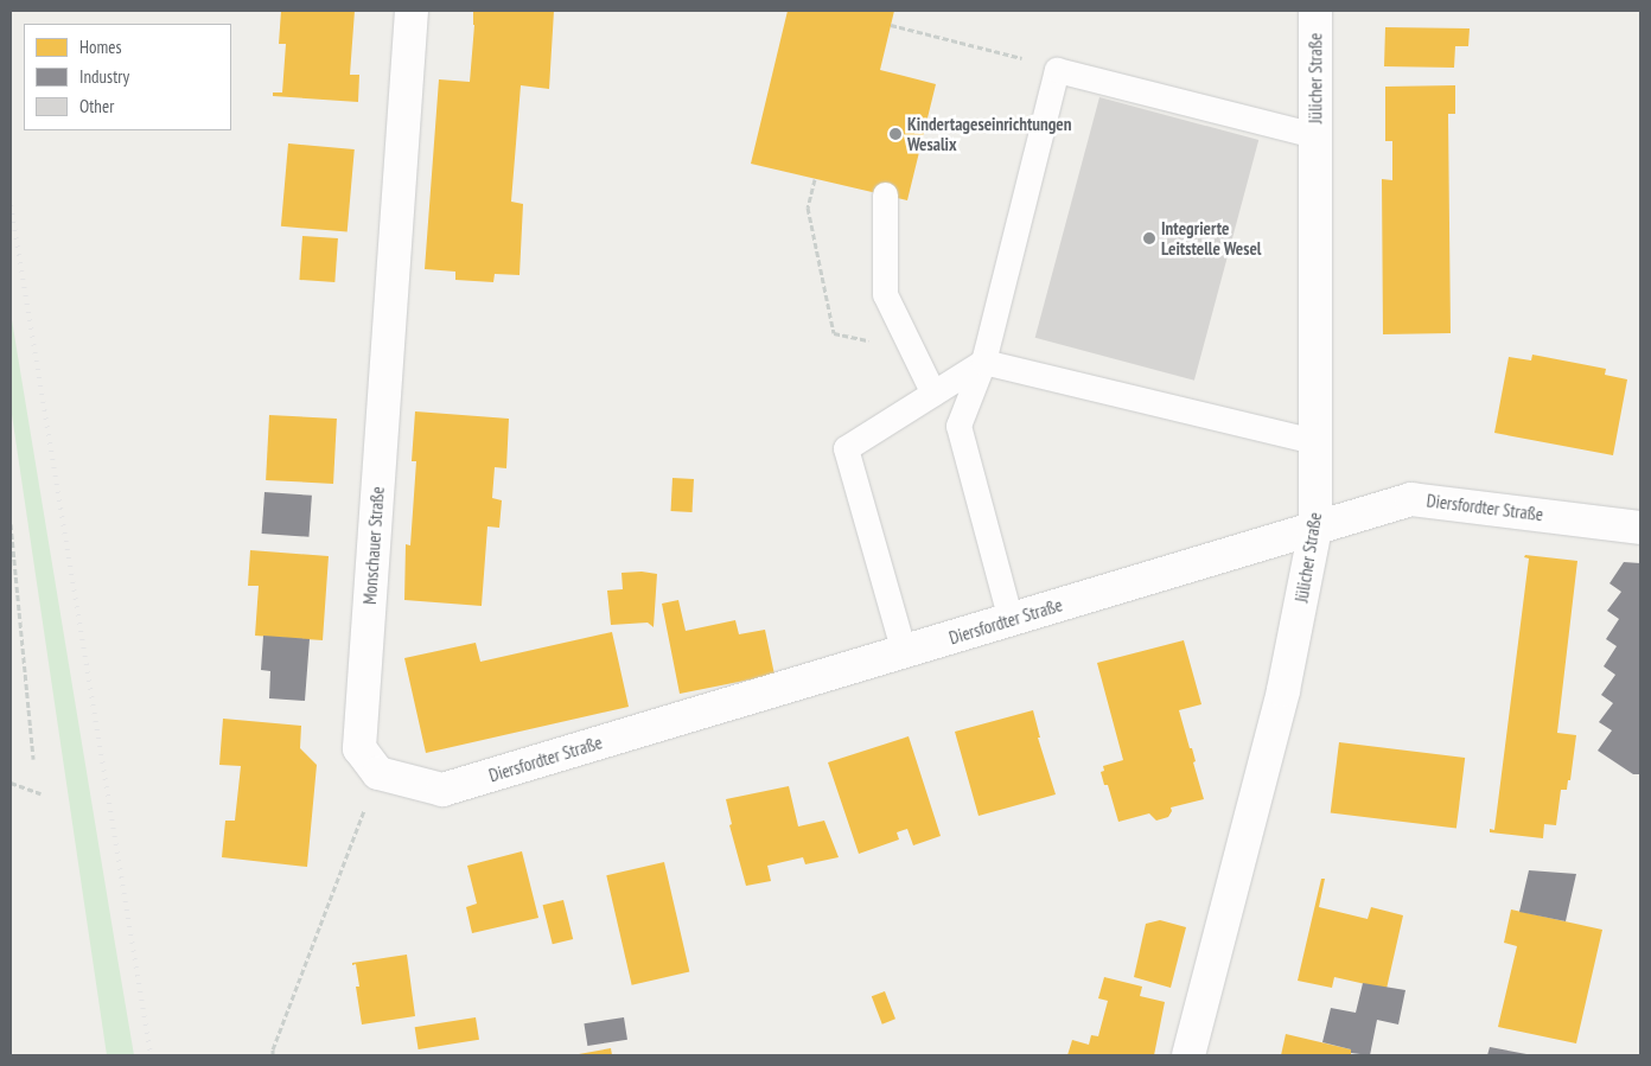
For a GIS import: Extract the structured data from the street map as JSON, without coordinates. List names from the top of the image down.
{
  "streets": {
    "street": ["Jülicher Straße", "Diersfordter Straße", "Monschauer Straße"]
  },
  "crossings": [
    ["Jülicher Straße", "Diersfordter Straße"],
    ["Diersfordter Straße", "Monschauer Straße"]
  ],
  "places": ["Kindertageseinrichtungen Wesalix", "Integrierte Leitstelle Wesel"],
  "legend": ["Homes", "Industry", "Other"]
}
